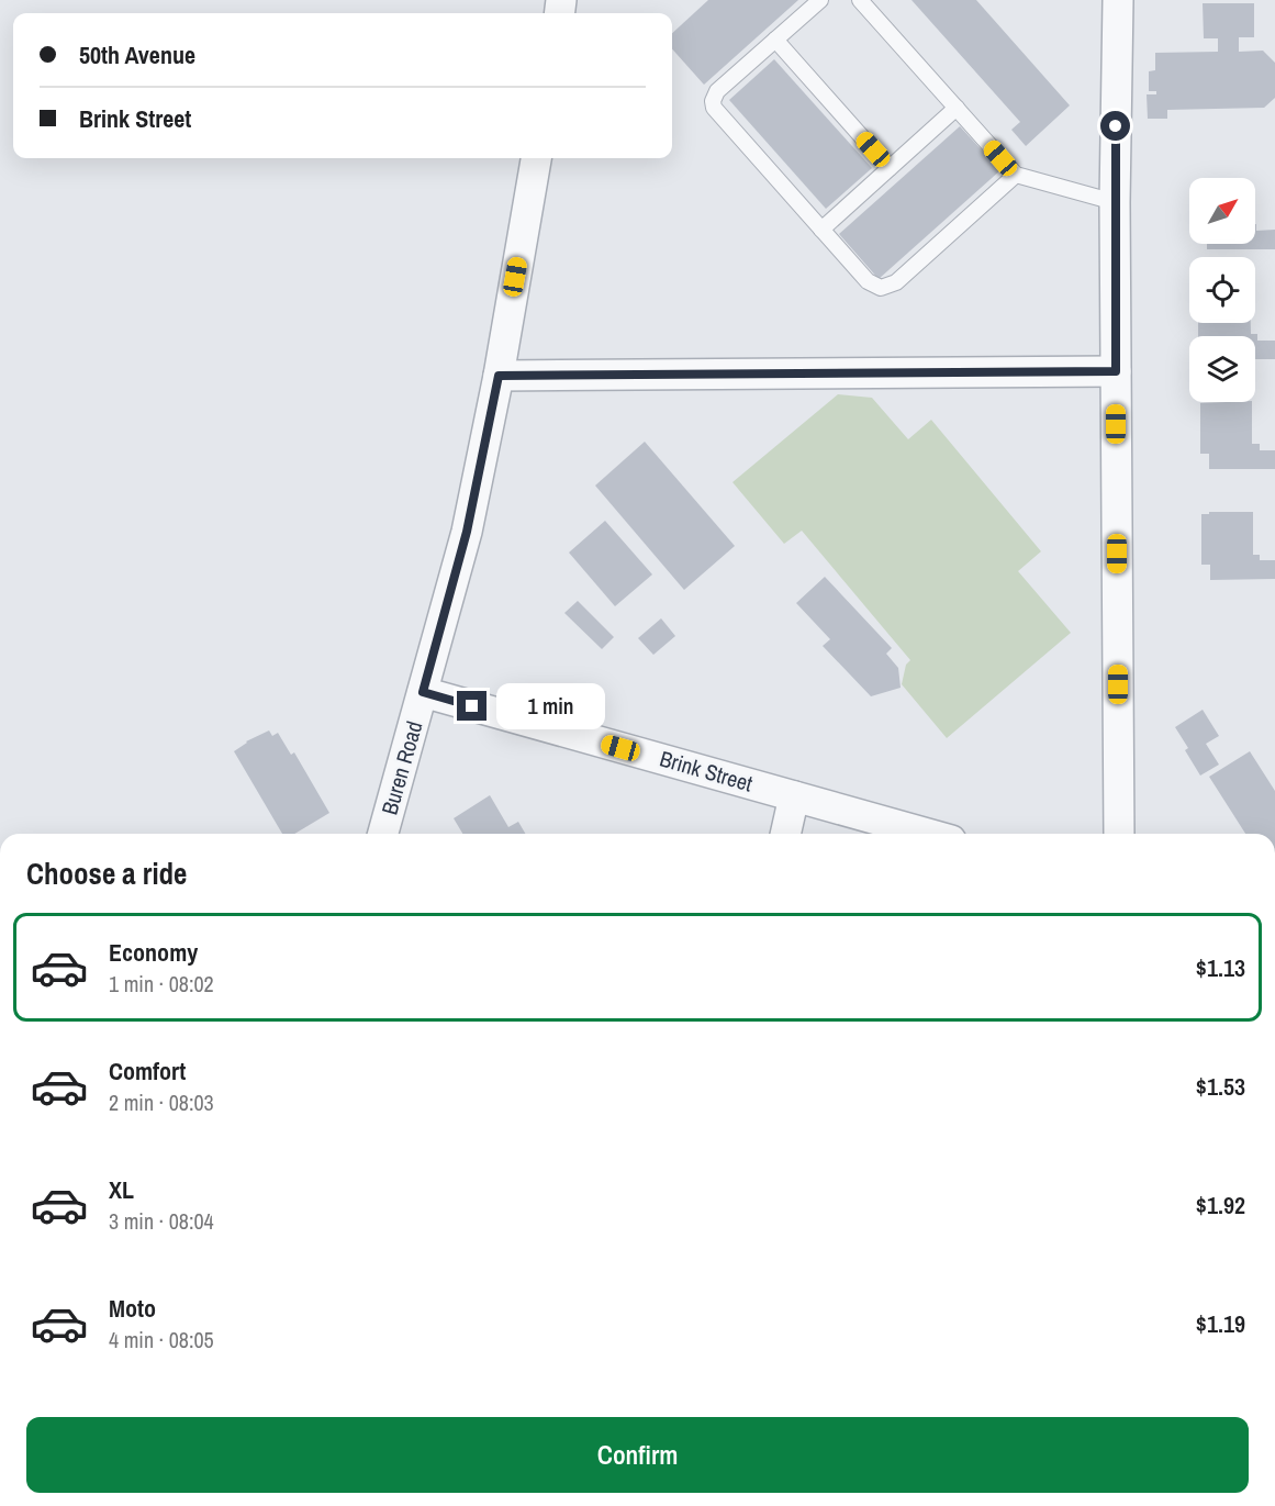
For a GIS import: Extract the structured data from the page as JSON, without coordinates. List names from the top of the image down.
{
  "streets": {
    "street": ["Buren Road", "Brink Street"]
  },
  "crossings": [
    ["Buren Road", "Brink Street"]
  ],
  "north": "top right",
  "page": {
    "banner": ["50th Avenue", "Brink Street"],
    "bubble": "1 min",
    "heading": "Choose a ride",
    "list": [
      {
        "name": "Economy",
        "note": "1 min · 08:02",
        "value": "$1.13"
      },
      {
        "name": "Comfort",
        "note": "2 min · 08:03",
        "value": "$1.53"
      },
      {
        "name": "XL",
        "note": "3 min · 08:04",
        "value": "$1.92"
      },
      {
        "name": "Moto",
        "note": "4 min · 08:05",
        "value": "$1.19"
      }
    ],
    "buttons": "Confirm"
  }
}
